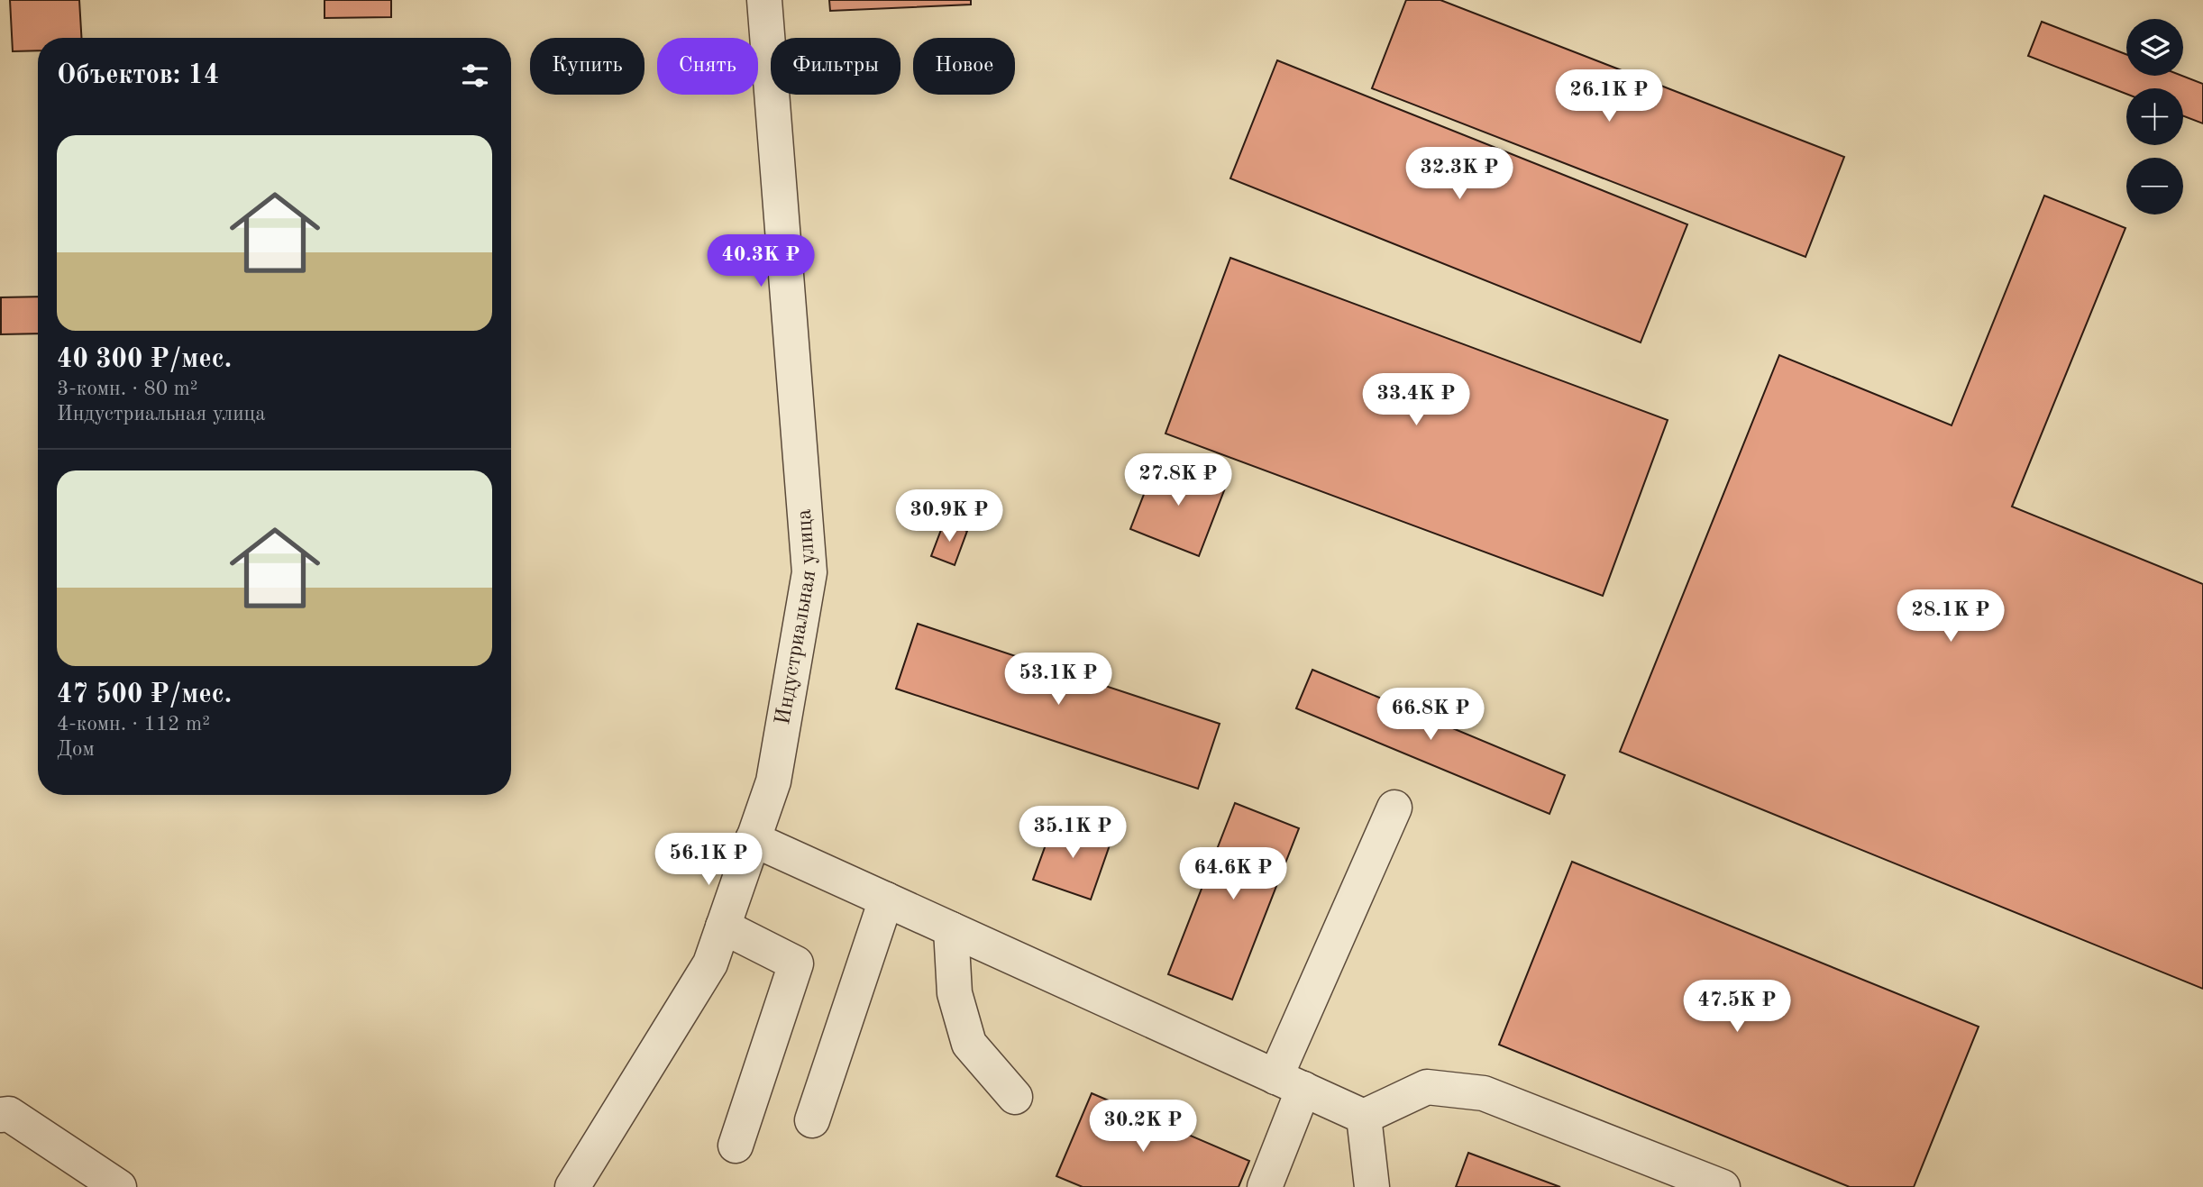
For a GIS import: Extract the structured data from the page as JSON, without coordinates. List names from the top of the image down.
{
  "streets": {
    "street": ["Индустриальная улица"]
  },
  "page": {
    "map_buttons": ["+", "−"],
    "chip": [
      "Купить",
      "Снять",
      "Фильтры",
      "Новое"
    ],
    "heading": "Объектов: 14",
    "price": [
      "26.1K ₽",
      "32.3K ₽",
      "40.3K ₽",
      "33.4K ₽",
      "27.8K ₽",
      "30.9K ₽",
      "28.1K ₽",
      "53.1K ₽",
      "66.8K ₽",
      "35.1K ₽",
      "56.1K ₽",
      "64.6K ₽",
      "47.5K ₽",
      "30.2K ₽"
    ],
    "list": [
      {
        "name": "40 300 ₽/мес.",
        "note": "3-комн. · 80 m² · Индустриальная улица"
      },
      {
        "name": "47 500 ₽/мес.",
        "note": "4-комн. · 112 m² · Дом"
      }
    ]
  }
}
